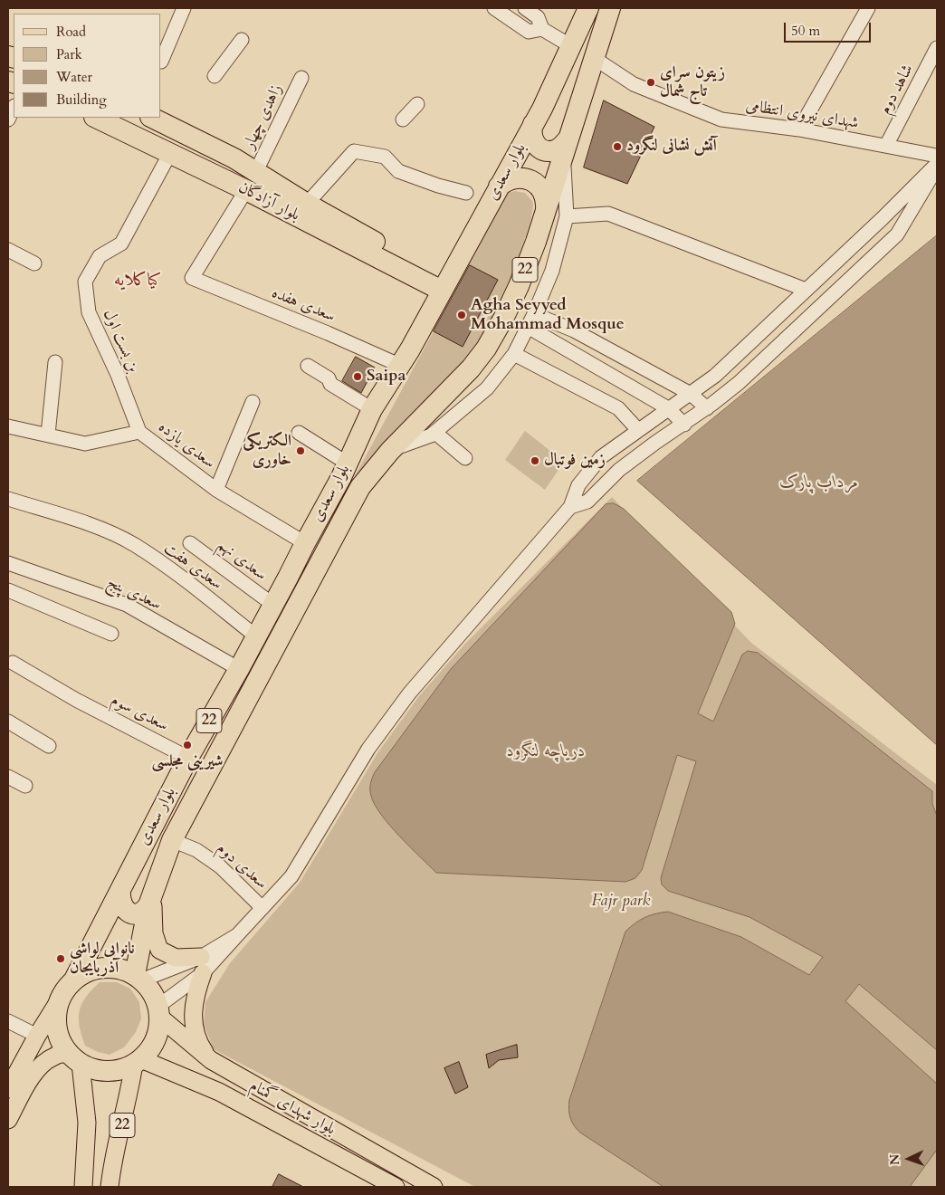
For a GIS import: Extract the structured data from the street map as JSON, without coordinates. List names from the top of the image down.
{
  "streets": {
    "highway": ["بلوار سعدی", "بلوار آزادگان", "22"],
    "main road": ["بلوار شهدای گمنام"],
    "street": [
      "شاهد دوم",
      "شهدای نیروی انتظامی",
      "زاهدی چهار",
      "سعدی هفده",
      "بن بست اول",
      "سعدی یازده",
      "سعدی نهم",
      "سعدی هفت",
      "سعدی پنج",
      "سعدی سوم",
      "سعدی دوم"
    ]
  },
  "crossings": [
    ["شاهد دوم", "شهدای نیروی انتظامی"],
    ["شهدای نیروی انتظامی", "بلوار سعدی"],
    ["زاهدی چهار", "بلوار آزادگان"],
    ["بلوار سعدی", "بلوار آزادگان"],
    ["بلوار سعدی", "22"],
    ["بلوار سعدی", "سعدی هفده"],
    ["بلوار سعدی", "سعدی یازده"],
    ["بلوار سعدی", "سعدی نهم"],
    ["بلوار سعدی", "سعدی هفت"],
    ["بلوار سعدی", "سعدی پنج"],
    ["بلوار سعدی", "سعدی سوم"],
    ["بلوار سعدی", "سعدی دوم"],
    ["بلوار سعدی", "بلوار شهدای گمنام"],
    ["بلوار آزادگان", "سعدی هفده"],
    ["بلوار آزادگان", "بن بست اول"],
    ["22", "بلوار شهدای گمنام"],
    ["بن بست اول", "سعدی یازده"]
  ],
  "districts": ["کیاکلایه"],
  "water": ["مرداب پارک", "دریاچه لنگرود"],
  "parks": ["Fajr park"],
  "places": [
    "زیتون سرای تاج شمال",
    "آتش نشانی لنگرود",
    "Agha Seyyed Mohammad Mosque",
    "Saipa",
    "الکتریکی خاوری",
    "زمین فوتبال",
    "شیرینی مجلسی",
    "نانوایی لواشی آذربایجان"
  ],
  "legend": [
    "Road",
    "Park",
    "Water",
    "Building"
  ],
  "scale_bar": "50 m",
  "north": "left"
}
